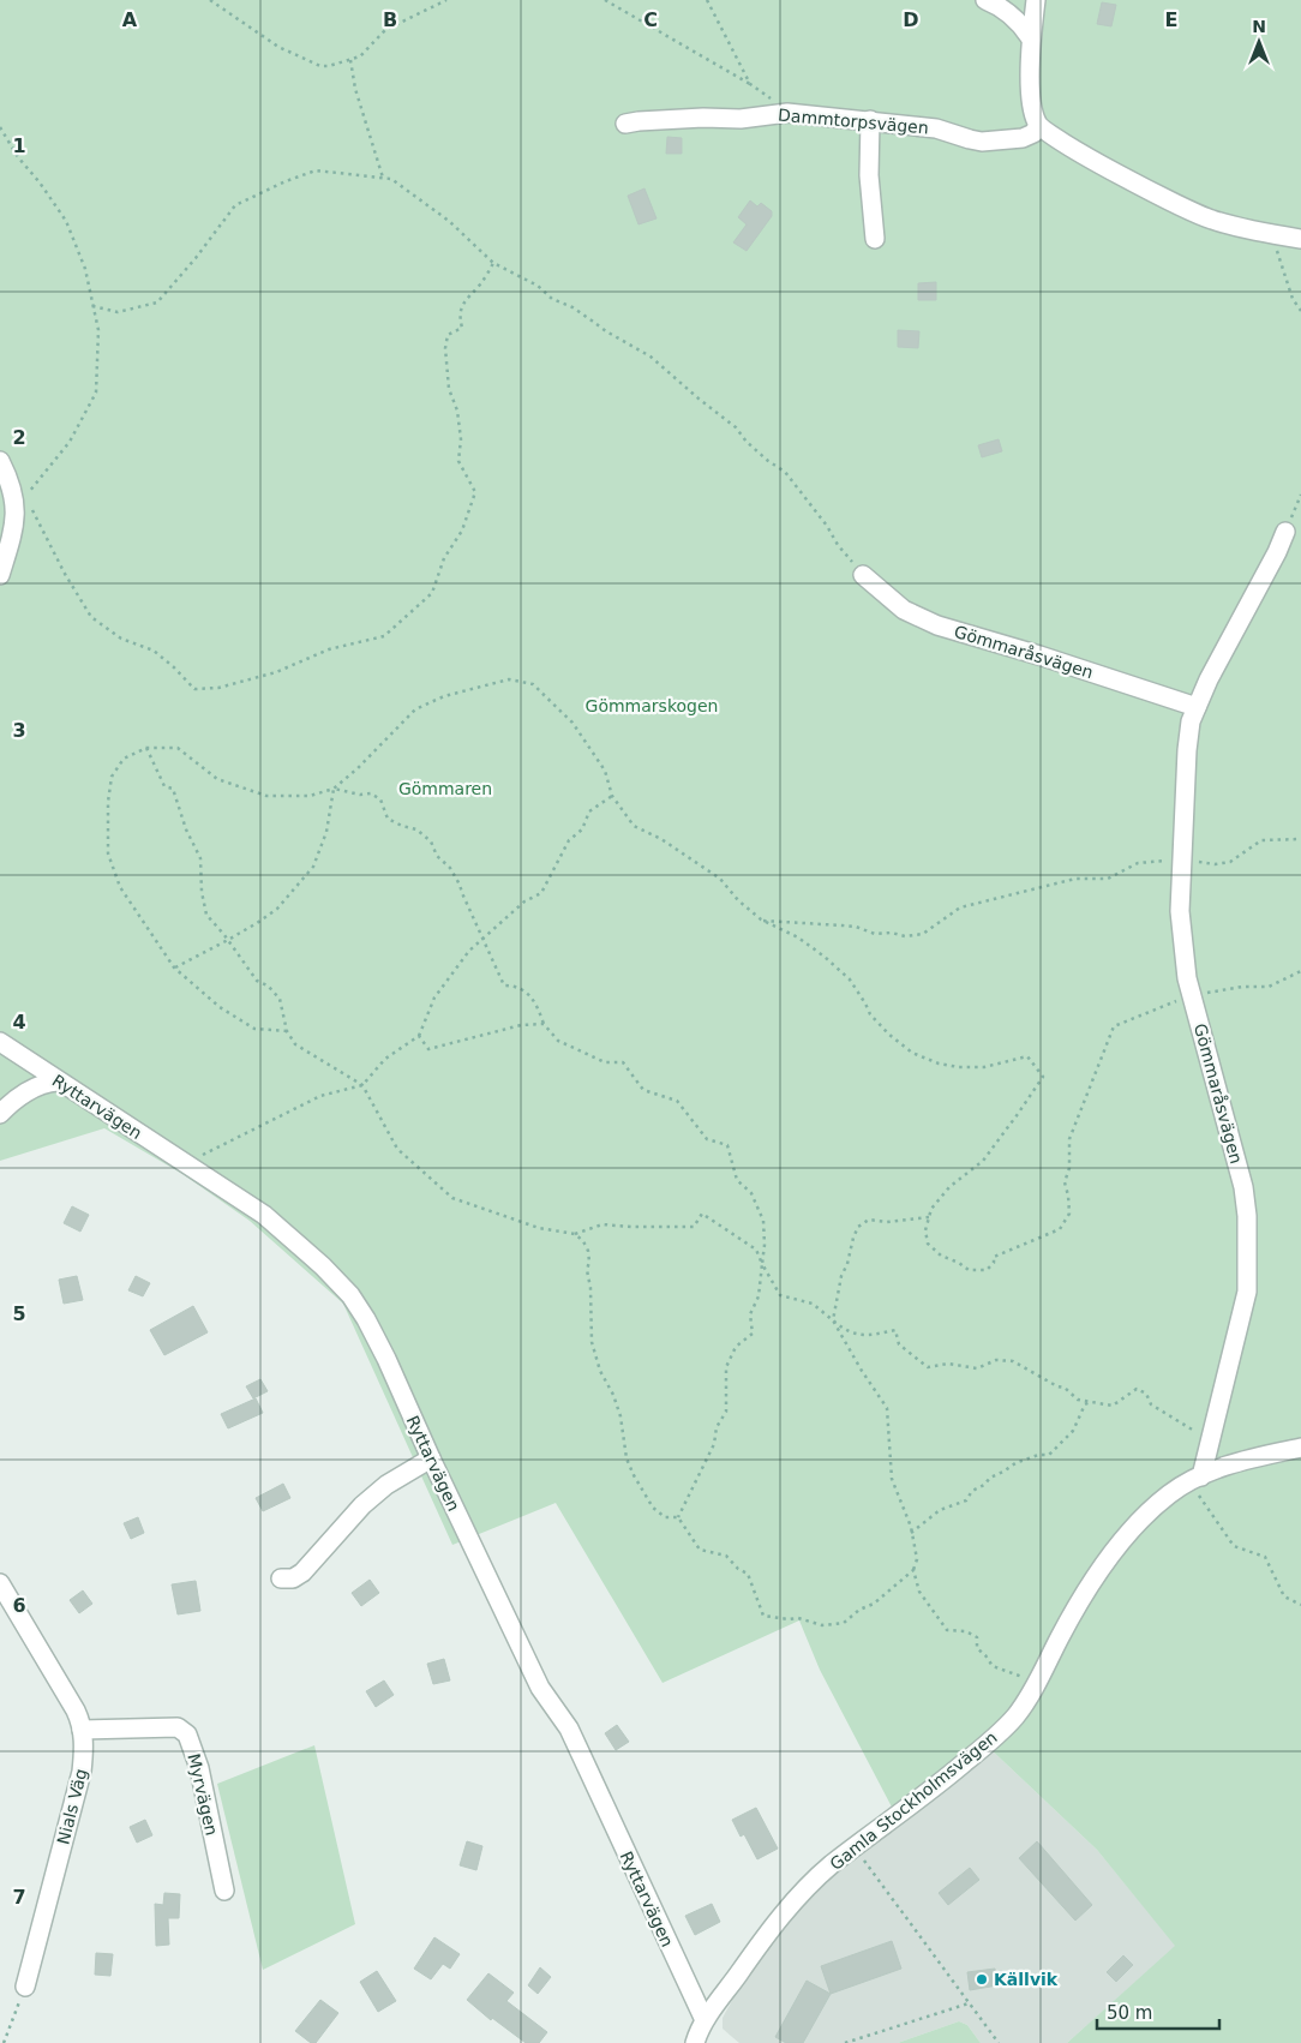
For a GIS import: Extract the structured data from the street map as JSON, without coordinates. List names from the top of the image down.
{
  "streets": {
    "street": [
      "Dammtorpsvägen",
      "Gömmaråsvägen",
      "Ryttarvägen",
      "Myrvägen",
      "Gamla Stockholmsvägen",
      "Nials Väg"
    ]
  },
  "crossings": [
    ["Gömmaråsvägen", "Gamla Stockholmsvägen"],
    ["Ryttarvägen", "Gamla Stockholmsvägen"],
    ["Myrvägen", "Nials Väg"]
  ],
  "parks": ["Gömmarskogen", "Gömmaren"],
  "places": ["Källvik"],
  "scale_bar": "50 m",
  "north": "top",
  "grid": {
    "columns": [
      "A",
      "B",
      "C",
      "D",
      "E"
    ],
    "rows": [
      "1",
      "2",
      "3",
      "4",
      "5",
      "6",
      "7"
    ]
  }
}
